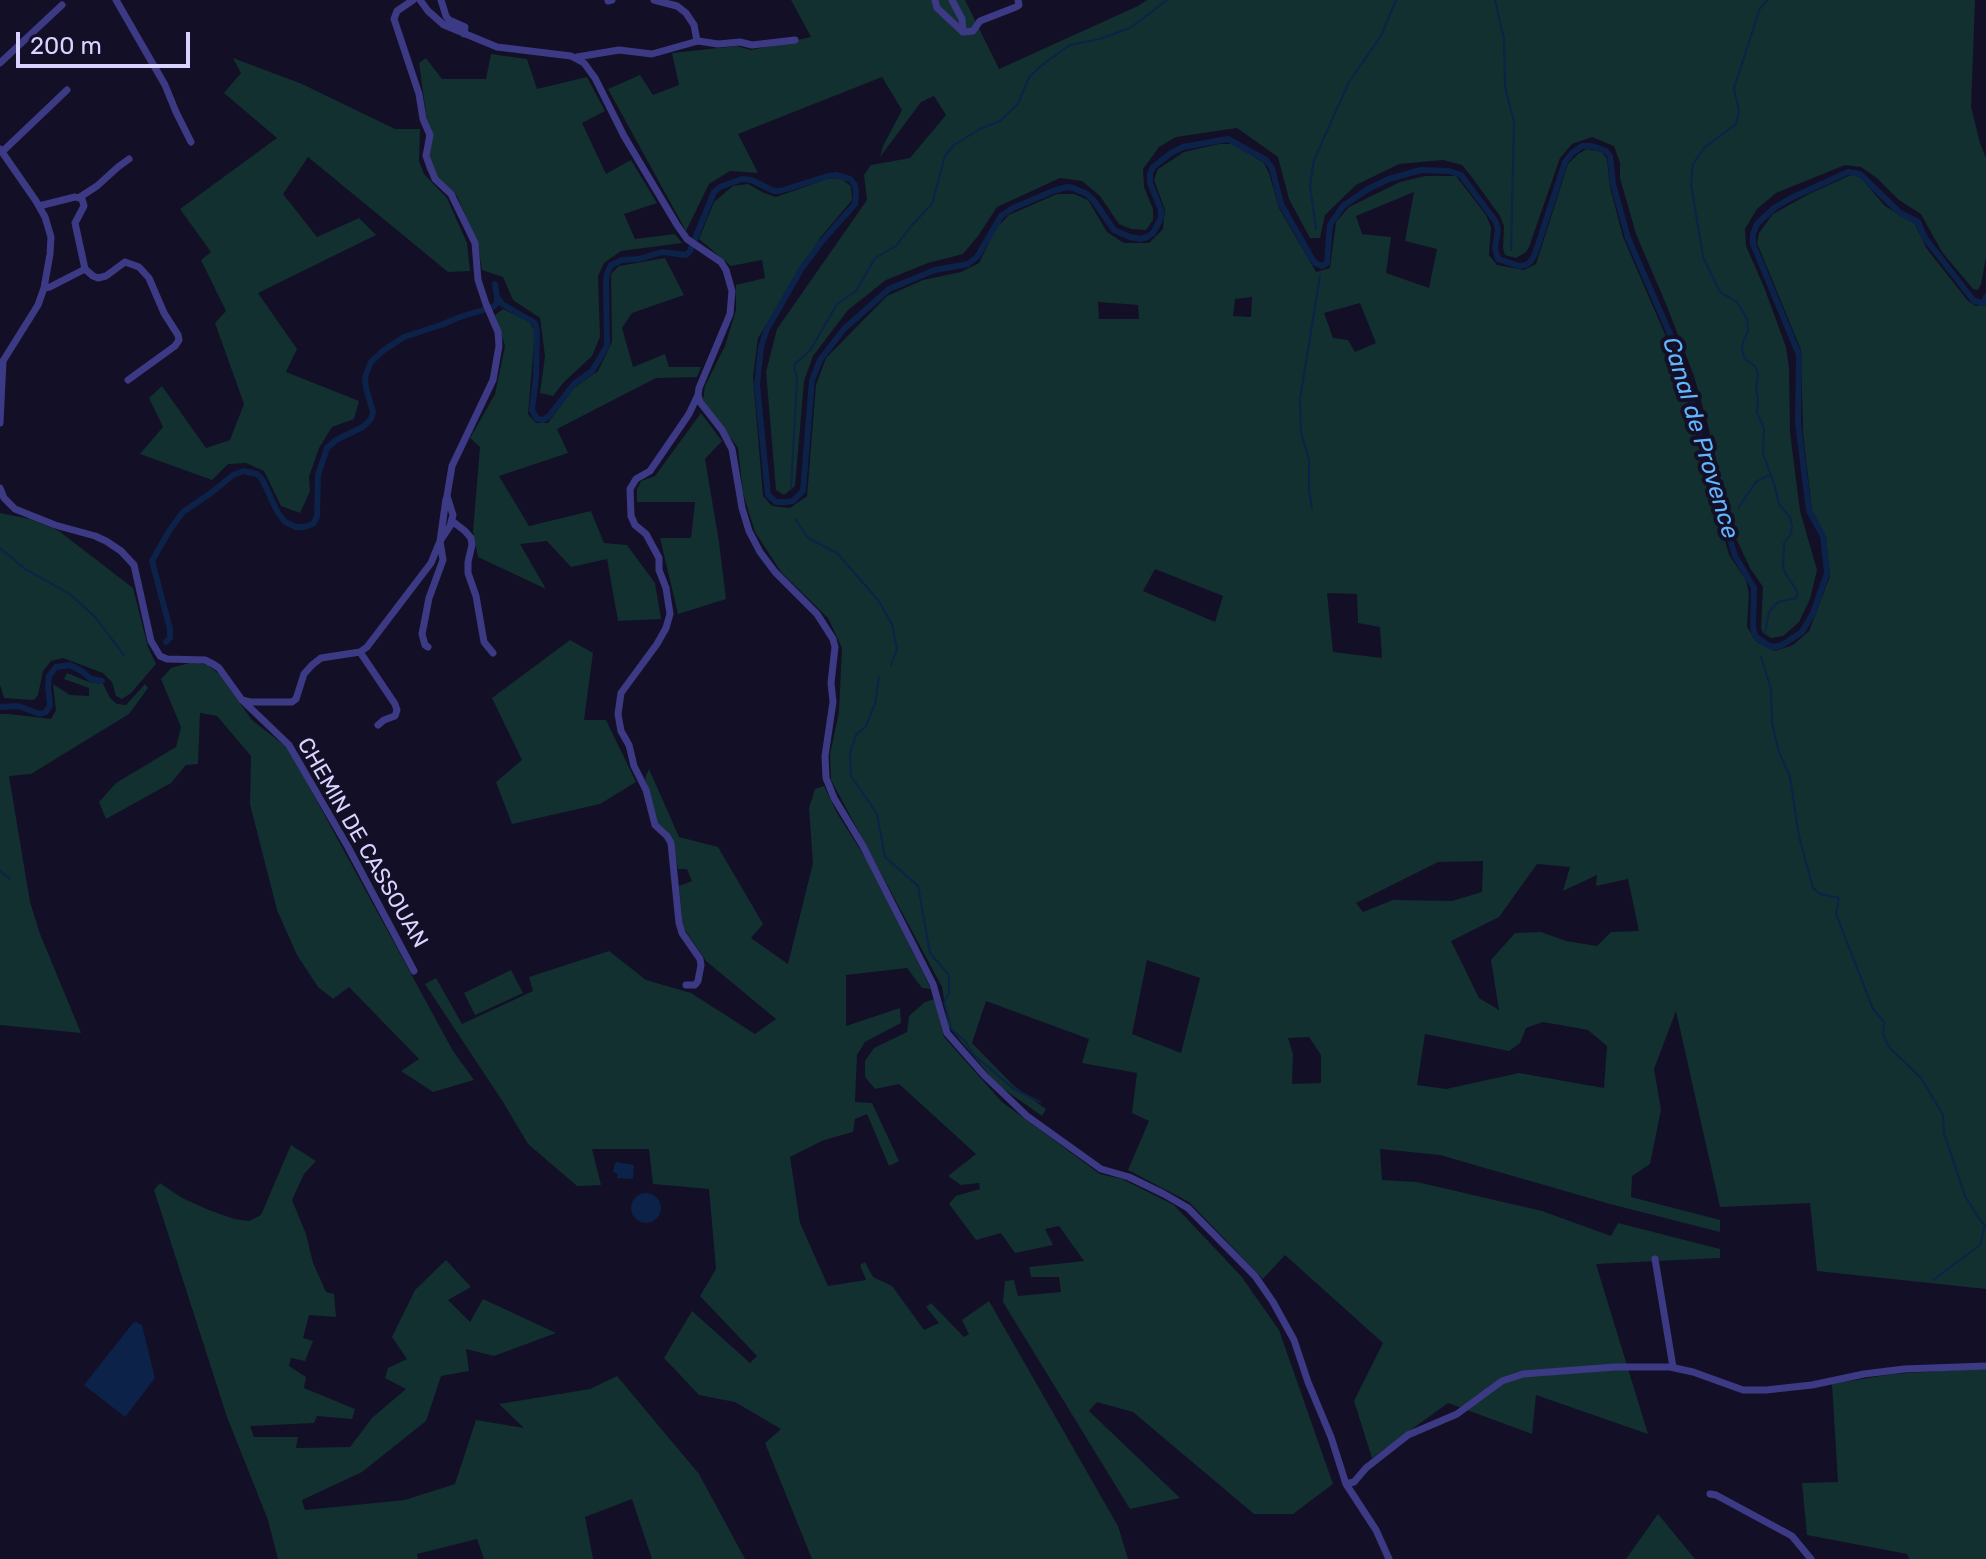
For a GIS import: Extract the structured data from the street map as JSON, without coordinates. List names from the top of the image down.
{
  "streets": {
    "street": ["CHEMIN DE CASSOUAN"]
  },
  "water": ["Canal de Provence"],
  "scale_bar": "200 m"
}
